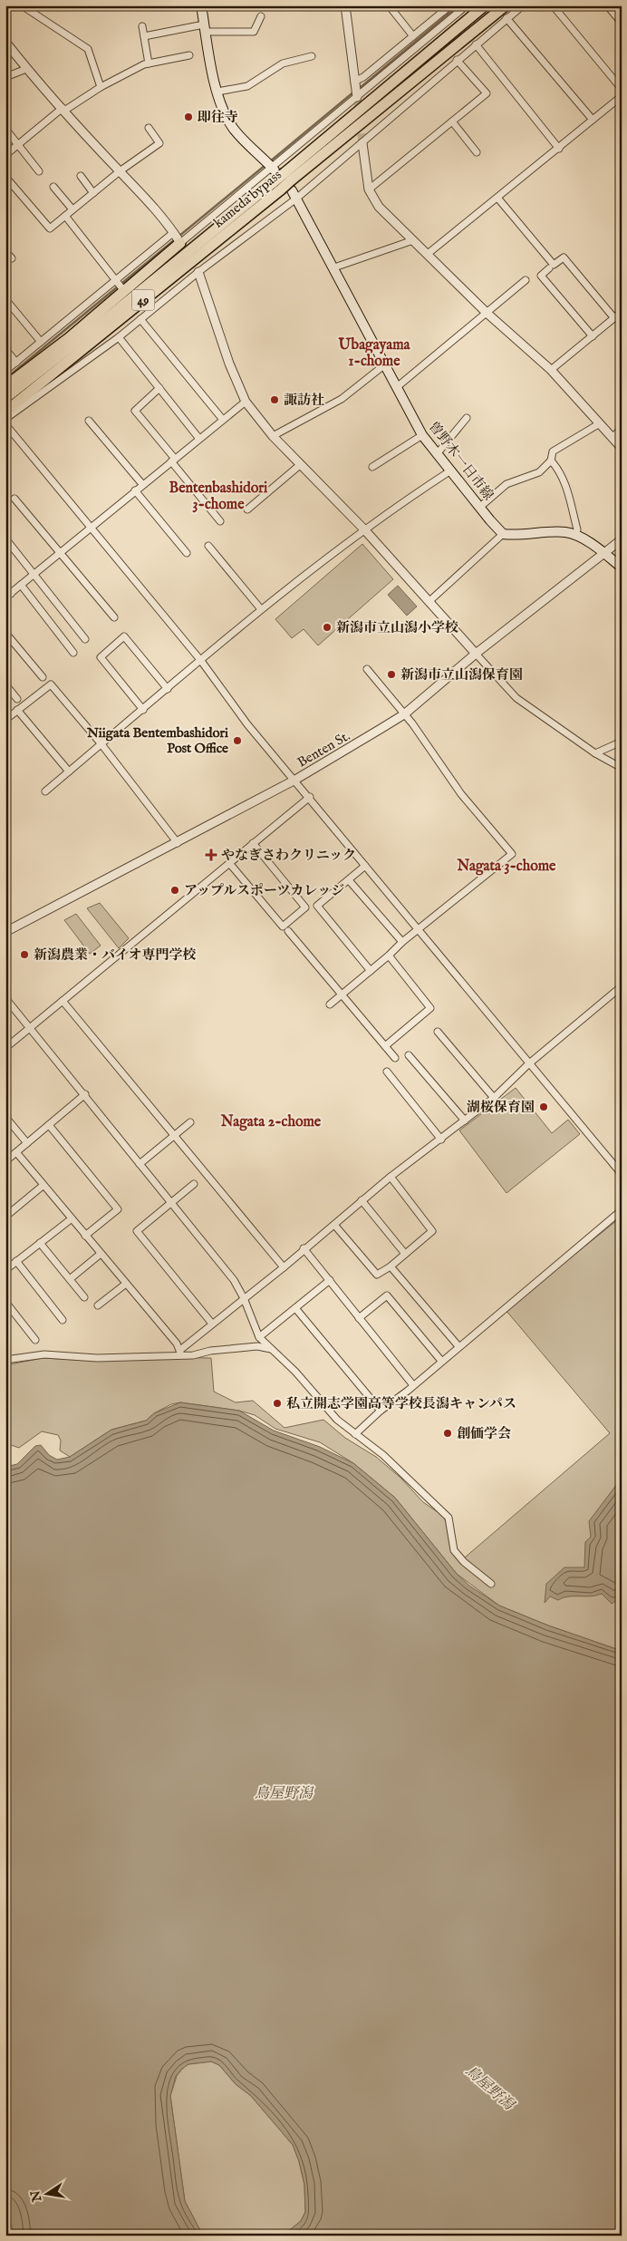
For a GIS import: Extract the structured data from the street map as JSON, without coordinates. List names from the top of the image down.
{
  "streets": {
    "highway": ["kameda bypass", "49"],
    "main road": ["曽野木一日市線"],
    "street": ["Benten St."]
  },
  "crossings": [
    ["kameda bypass", "曽野木一日市線"]
  ],
  "districts": [
    "Ubagayama 1-chome",
    "Bentenbashidori 3-chome",
    "Nagata 3-chome",
    "Nagata 2-chome"
  ],
  "water": ["鳥屋野潟"],
  "places": {
    "other": [
      "即往寺",
      "諏訪社",
      "新潟市立山潟小学校",
      "新潟市立山潟保育園",
      "Niigata Bentembashidori Post Office",
      "アップルスポーツカレッジ",
      "新潟農業・バイオ専門学校",
      "湖桜保育園",
      "私立開志学園高等学校長潟キャンパス",
      "創価学会"
    ],
    "health": ["やなぎさわクリニック"]
  },
  "north": "left"
}
